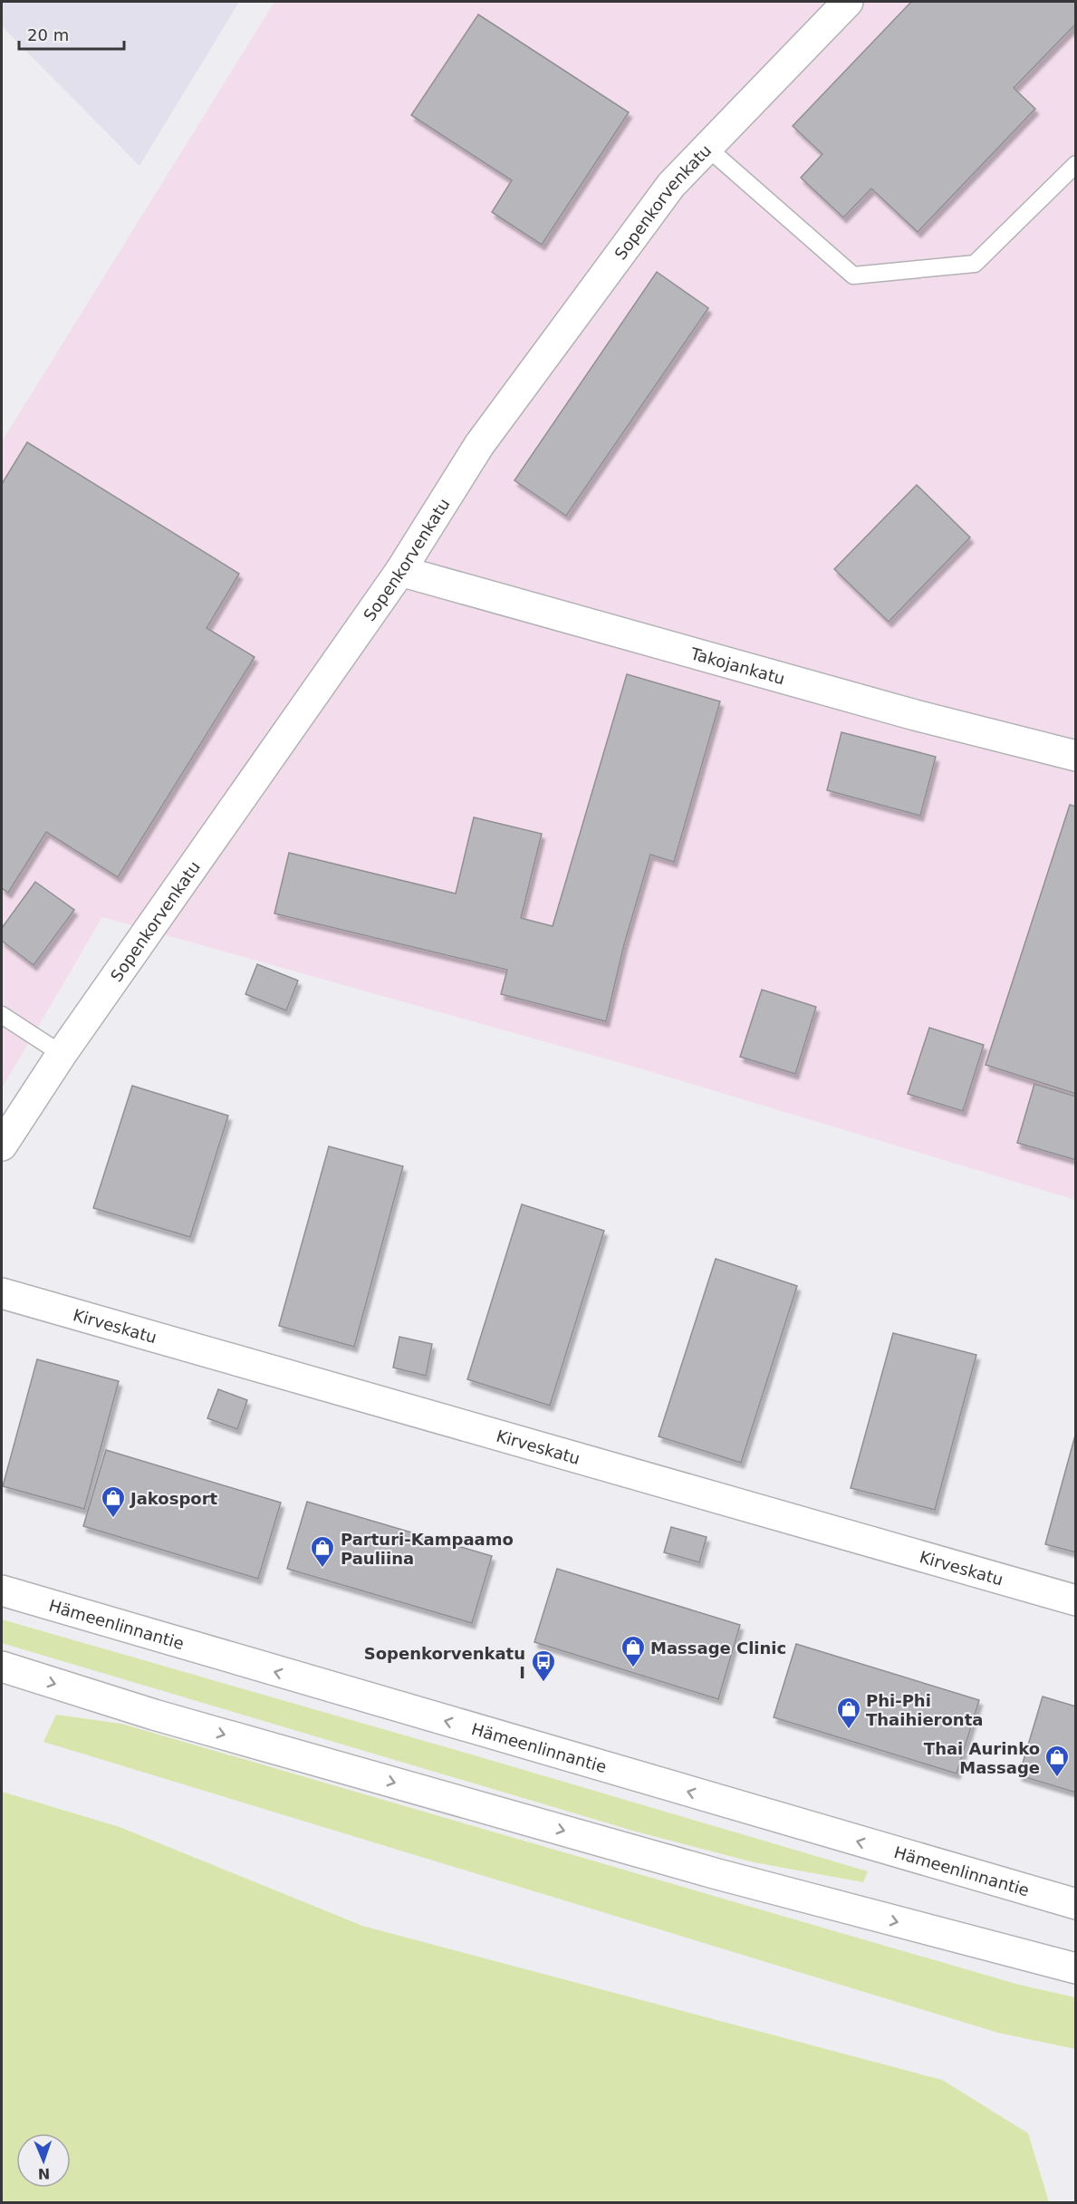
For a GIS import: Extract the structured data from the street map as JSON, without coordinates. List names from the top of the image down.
{
  "streets": {
    "street": [
      "Sopenkorvenkatu",
      "Takojankatu",
      "Kirveskatu",
      "Hämeenlinnantie"
    ]
  },
  "crossings": [
    ["Sopenkorvenkatu", "Takojankatu"]
  ],
  "places": {
    "shop": [
      "Jakosport",
      "Parturi-Kampaamo Pauliina",
      "Massage Clinic",
      "Phi-Phi Thaihieronta",
      "Thai Aurinko Massage"
    ],
    "bus stop": ["Sopenkorvenkatu I"]
  },
  "scale_bar": "20 m",
  "north": "bottom"
}
